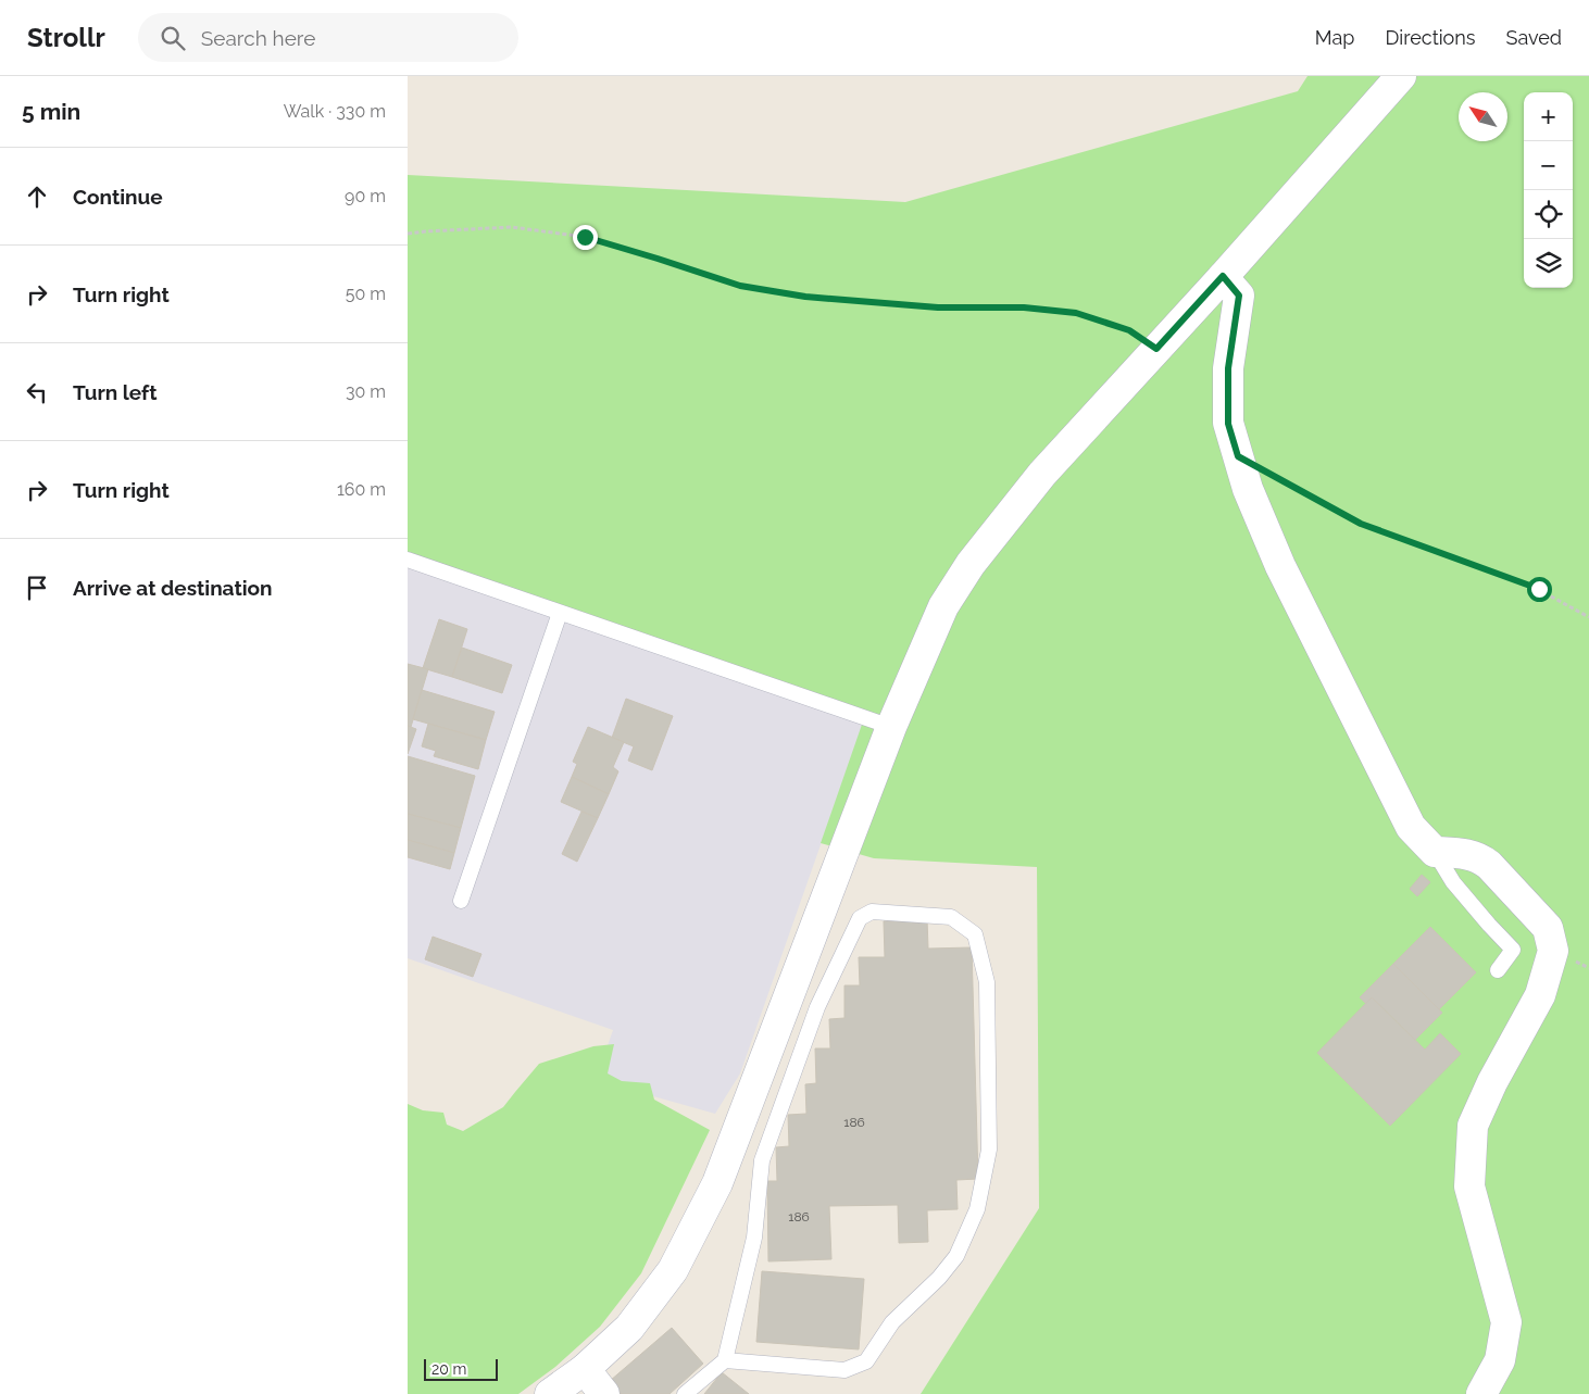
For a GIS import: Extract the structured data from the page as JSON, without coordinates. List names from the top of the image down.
{
  "house_numbers": ["186", "186"],
  "scale_bar": "20 m",
  "north": "top left",
  "page": {
    "header": "Strollr",
    "search": "Search here",
    "nav": ["Map", "Directions", "Saved"],
    "heading": ["5 min", "Walk · 330 m"],
    "map_buttons": ["+", "−"],
    "list": [
      ["Continue", "90 m"],
      ["Turn right", "50 m"],
      ["Turn left", "30 m"],
      ["Turn right", "160 m"],
      "Arrive at destination"
    ],
    "scale": "20 m"
  }
}
